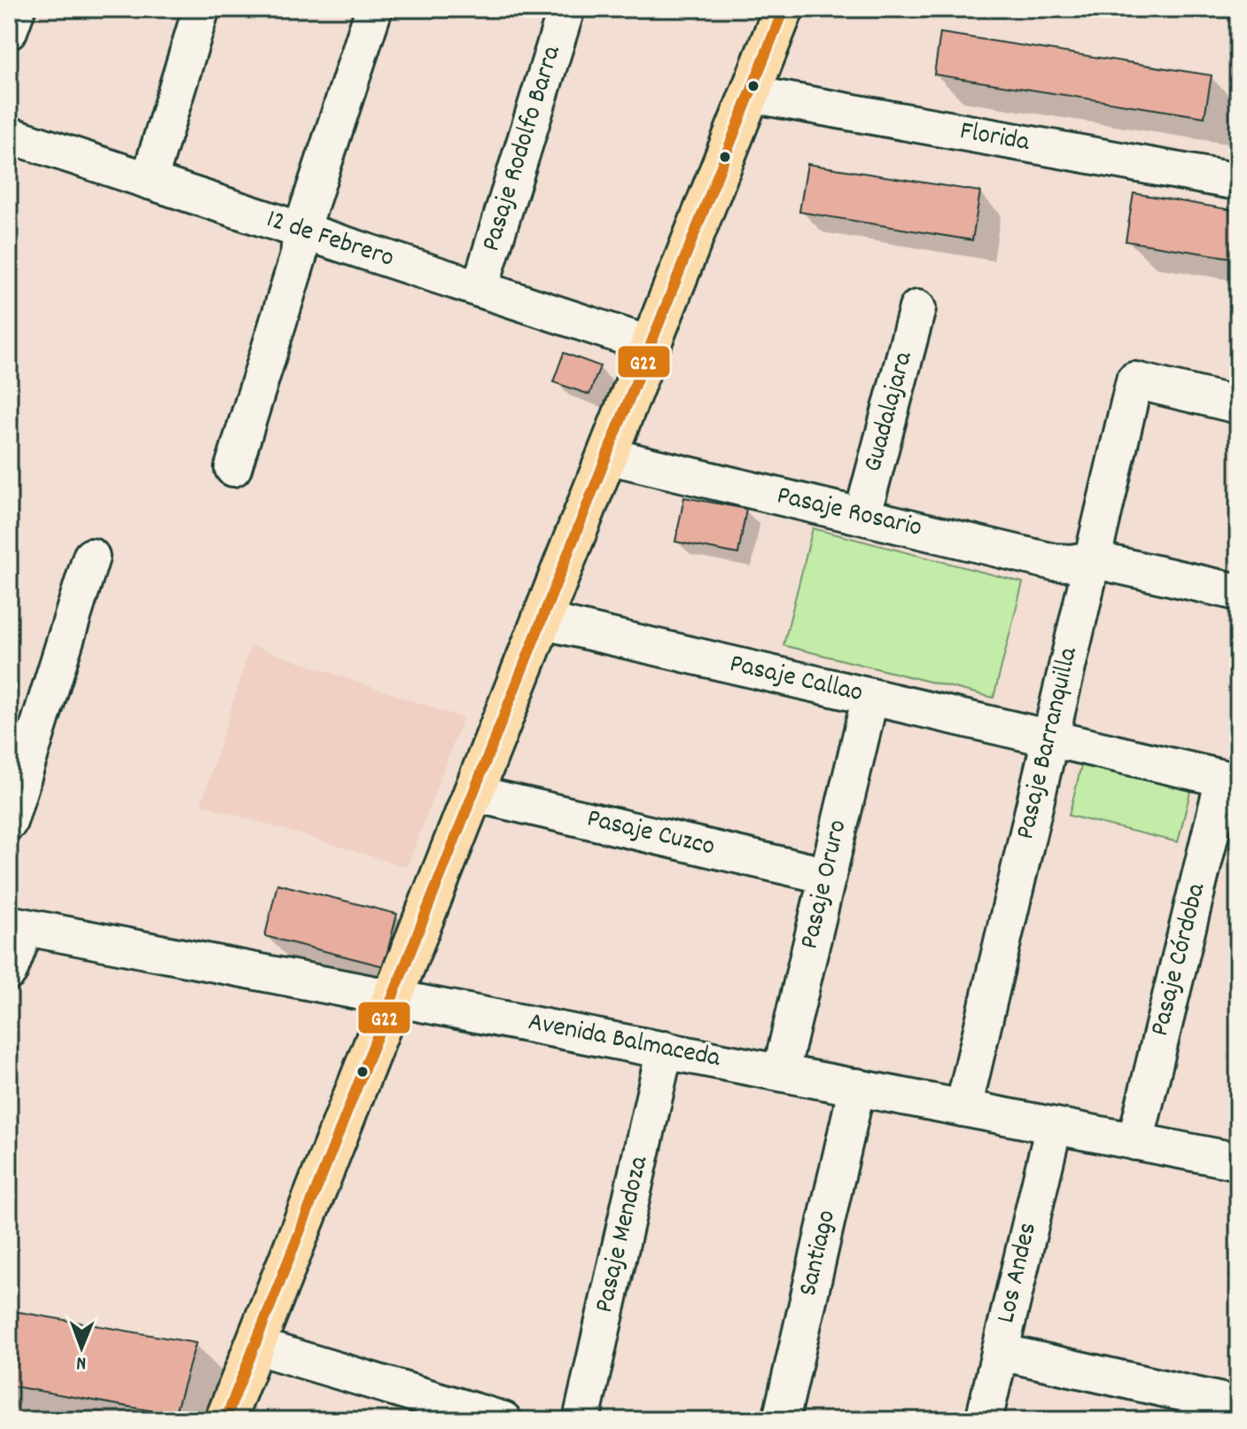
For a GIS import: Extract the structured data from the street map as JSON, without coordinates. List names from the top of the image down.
{
  "streets": {
    "street": [
      "Florida",
      "Pasaje Rodolfo Barra",
      "12 de Febrero",
      "Guadalajara",
      "Pasaje Rosario",
      "Pasaje Callao",
      "Pasaje Barranquilla",
      "Pasaje Cuzco",
      "Pasaje Oruro",
      "Pasaje Córdoba",
      "Avenida Balmaceda",
      "Pasaje Mendoza",
      "Santiago",
      "Los Andes"
    ]
  },
  "crossings": [
    ["Pasaje Rodolfo Barra", "12 de Febrero"],
    ["Guadalajara", "Pasaje Rosario"],
    ["Pasaje Rosario", "Pasaje Barranquilla"],
    ["Pasaje Callao", "Pasaje Barranquilla"],
    ["Pasaje Callao", "Pasaje Oruro"],
    ["Pasaje Callao", "Pasaje Córdoba"],
    ["Pasaje Barranquilla", "Avenida Balmaceda"],
    ["Pasaje Cuzco", "Pasaje Oruro"],
    ["Pasaje Oruro", "Avenida Balmaceda"],
    ["Pasaje Córdoba", "Avenida Balmaceda"],
    ["Avenida Balmaceda", "Pasaje Mendoza"],
    ["Avenida Balmaceda", "Santiago"],
    ["Avenida Balmaceda", "Los Andes"]
  ],
  "lines": ["transit line G22"],
  "north": "bottom"
}
